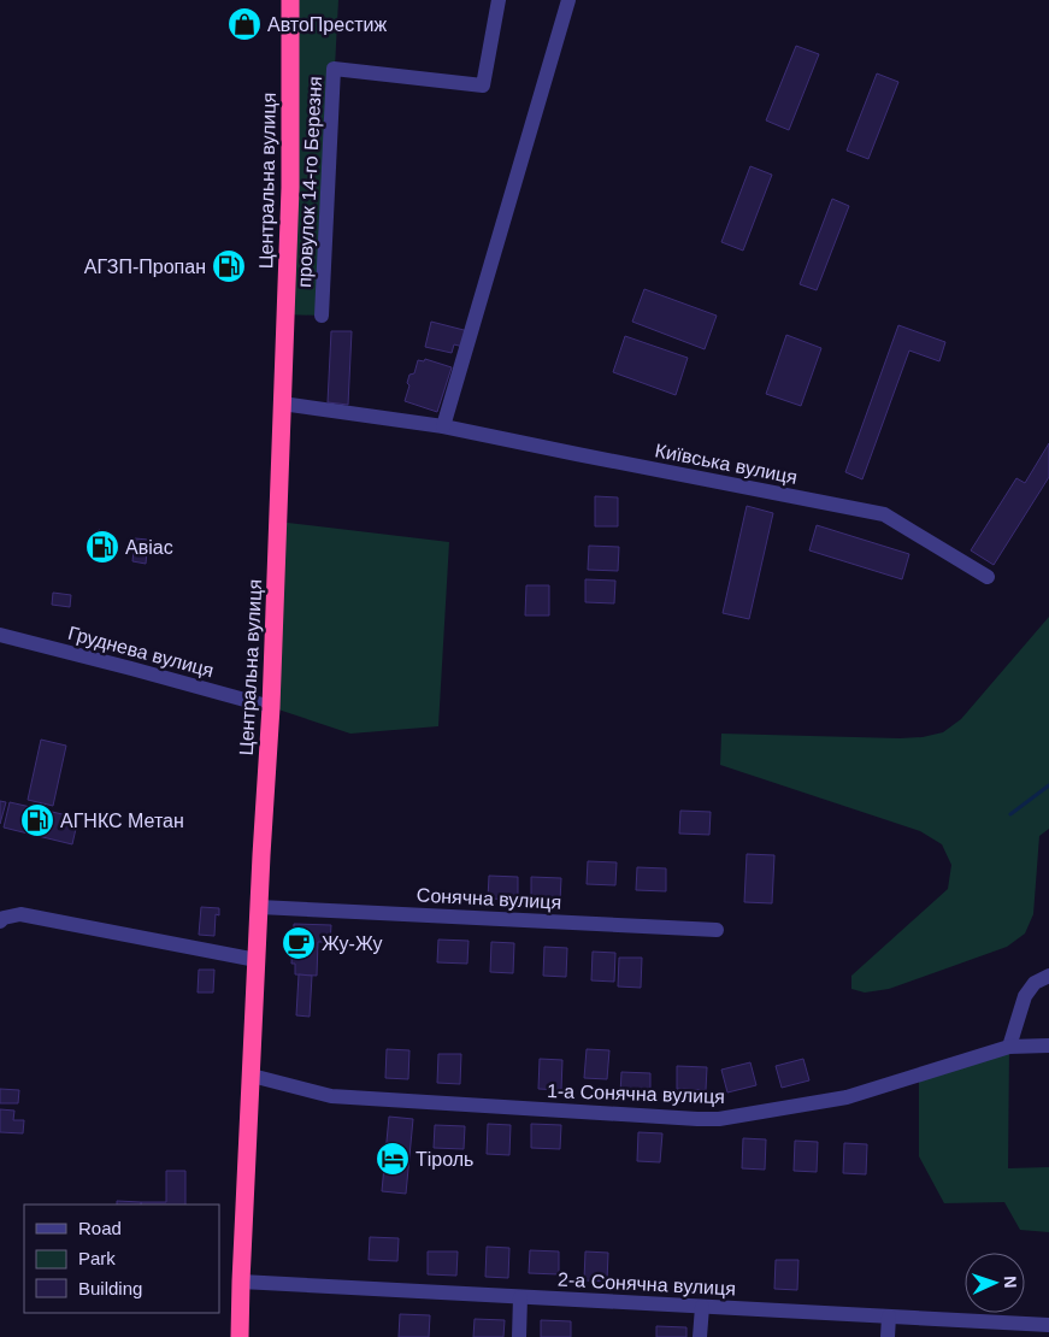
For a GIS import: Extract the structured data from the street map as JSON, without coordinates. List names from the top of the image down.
{
  "streets": {
    "highway": ["Центральна вулиця"],
    "street": [
      "провулок 14-го Березня",
      "Київська вулиця",
      "Груднева вулиця",
      "Сонячна вулиця",
      "1-а Сонячна вулиця",
      "2-а Сонячна вулиця"
    ]
  },
  "crossings": [
    ["Центральна вулиця", "Київська вулиця"],
    ["Центральна вулиця", "Груднева вулиця"],
    ["Центральна вулиця", "Сонячна вулиця"],
    ["Центральна вулиця", "1-а Сонячна вулиця"],
    ["Центральна вулиця", "2-а Сонячна вулиця"]
  ],
  "places": {
    "shop": ["АвтоПрестиж"],
    "fuel station": ["АГЗП-Пропан", "Авіас", "АГНКС Метан"],
    "cafe": ["Жу-Жу"],
    "hotel": ["Тіроль"]
  },
  "legend": ["Road", "Park", "Building"],
  "north": "right"
}
